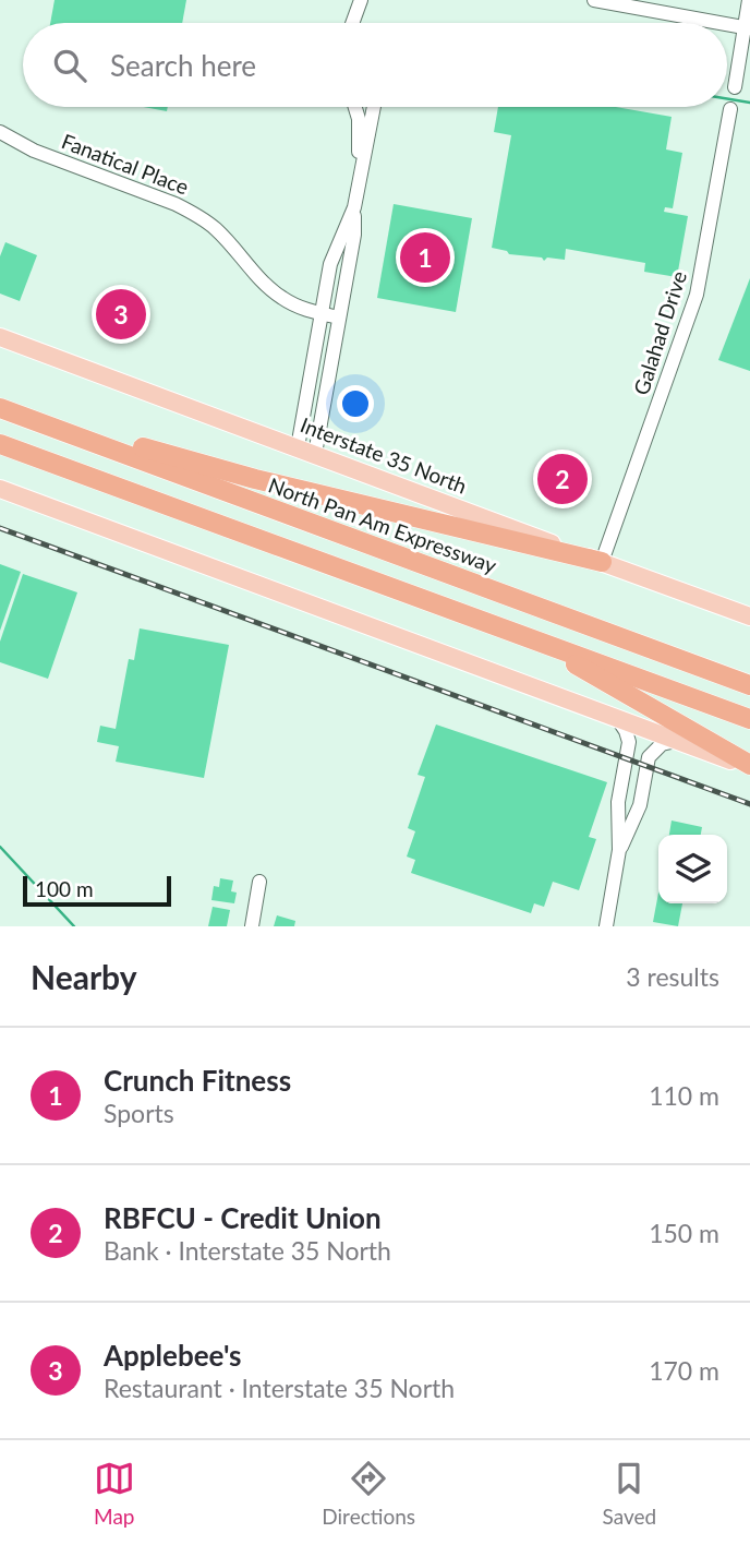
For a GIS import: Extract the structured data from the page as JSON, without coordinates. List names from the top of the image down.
{
  "streets": {
    "highway": ["North Pan Am Expressway"],
    "main road": ["Interstate 35 North"],
    "street": ["Fanatical Place", "Galahad Drive"]
  },
  "crossings": [
    ["Galahad Drive", "Interstate 35 North"]
  ],
  "scale_bar": "100 m",
  "page": {
    "search": "Search here",
    "pins": ["1", "3", "2"],
    "scale": "100 m",
    "heading": ["Nearby", "3 results"],
    "list": [
      {
        "mark": "1",
        "name": "Crunch Fitness",
        "note": "Sports",
        "value": "110 m"
      },
      {
        "mark": "2",
        "name": "RBFCU - Credit Union",
        "note": "Bank · Interstate 35 North",
        "value": "150 m"
      },
      {
        "mark": "3",
        "name": "Applebee's",
        "note": "Restaurant · Interstate 35 North",
        "value": "170 m"
      }
    ],
    "nav": ["Map", "Directions", "Saved"]
  }
}
